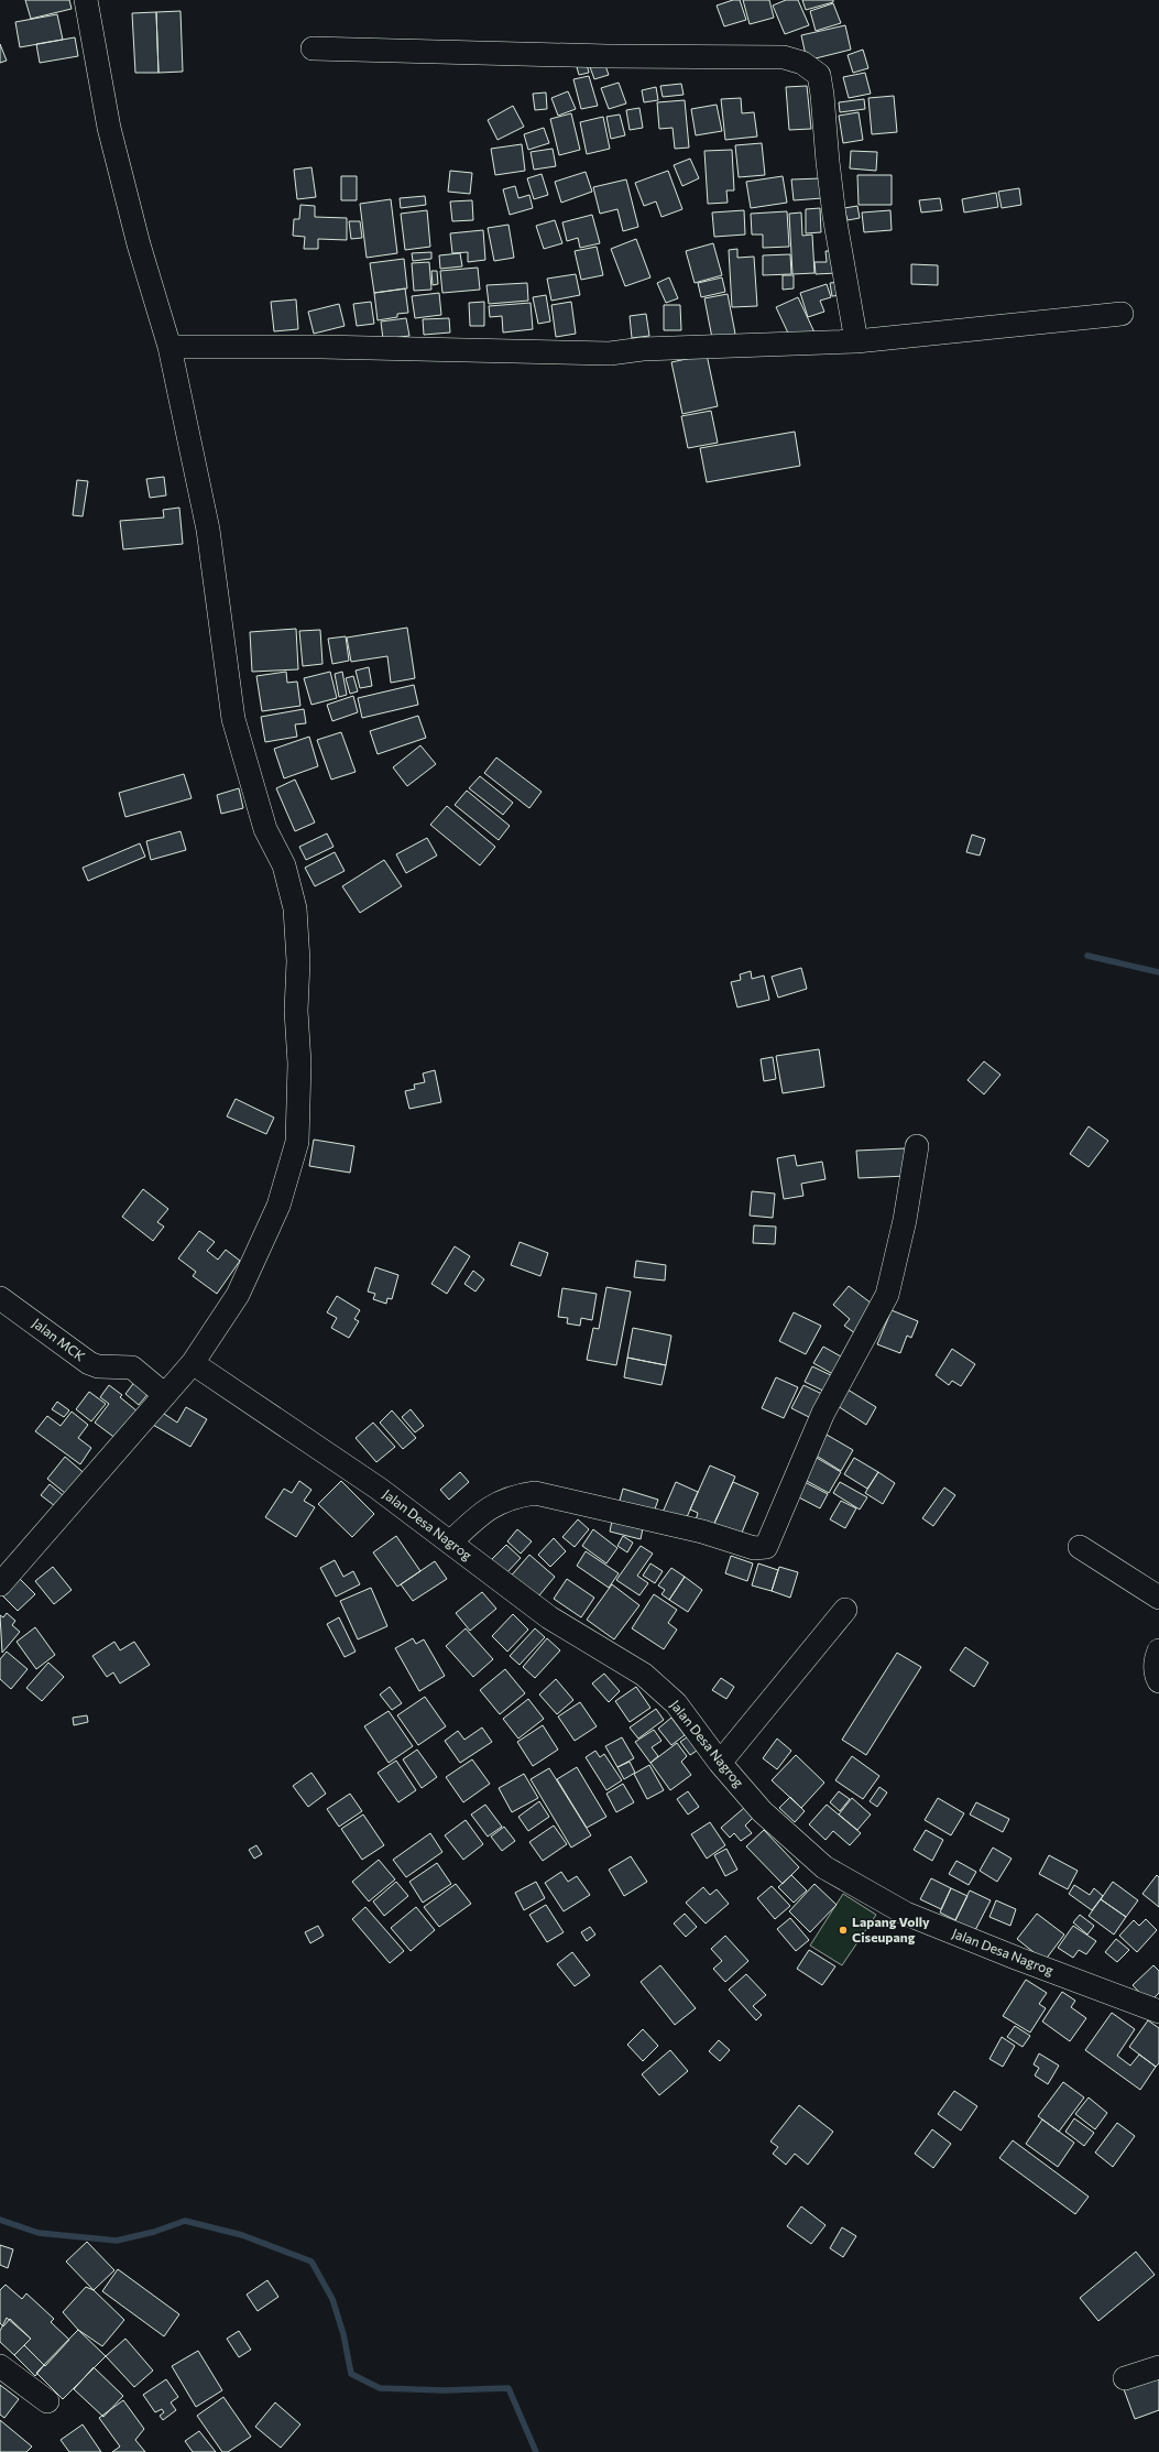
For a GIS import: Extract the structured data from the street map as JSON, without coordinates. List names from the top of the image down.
{
  "streets": {
    "street": ["Jalan MCK", "Jalan Desa Nagrog"]
  },
  "places": ["Lapang Volly Ciseupang"]
}
